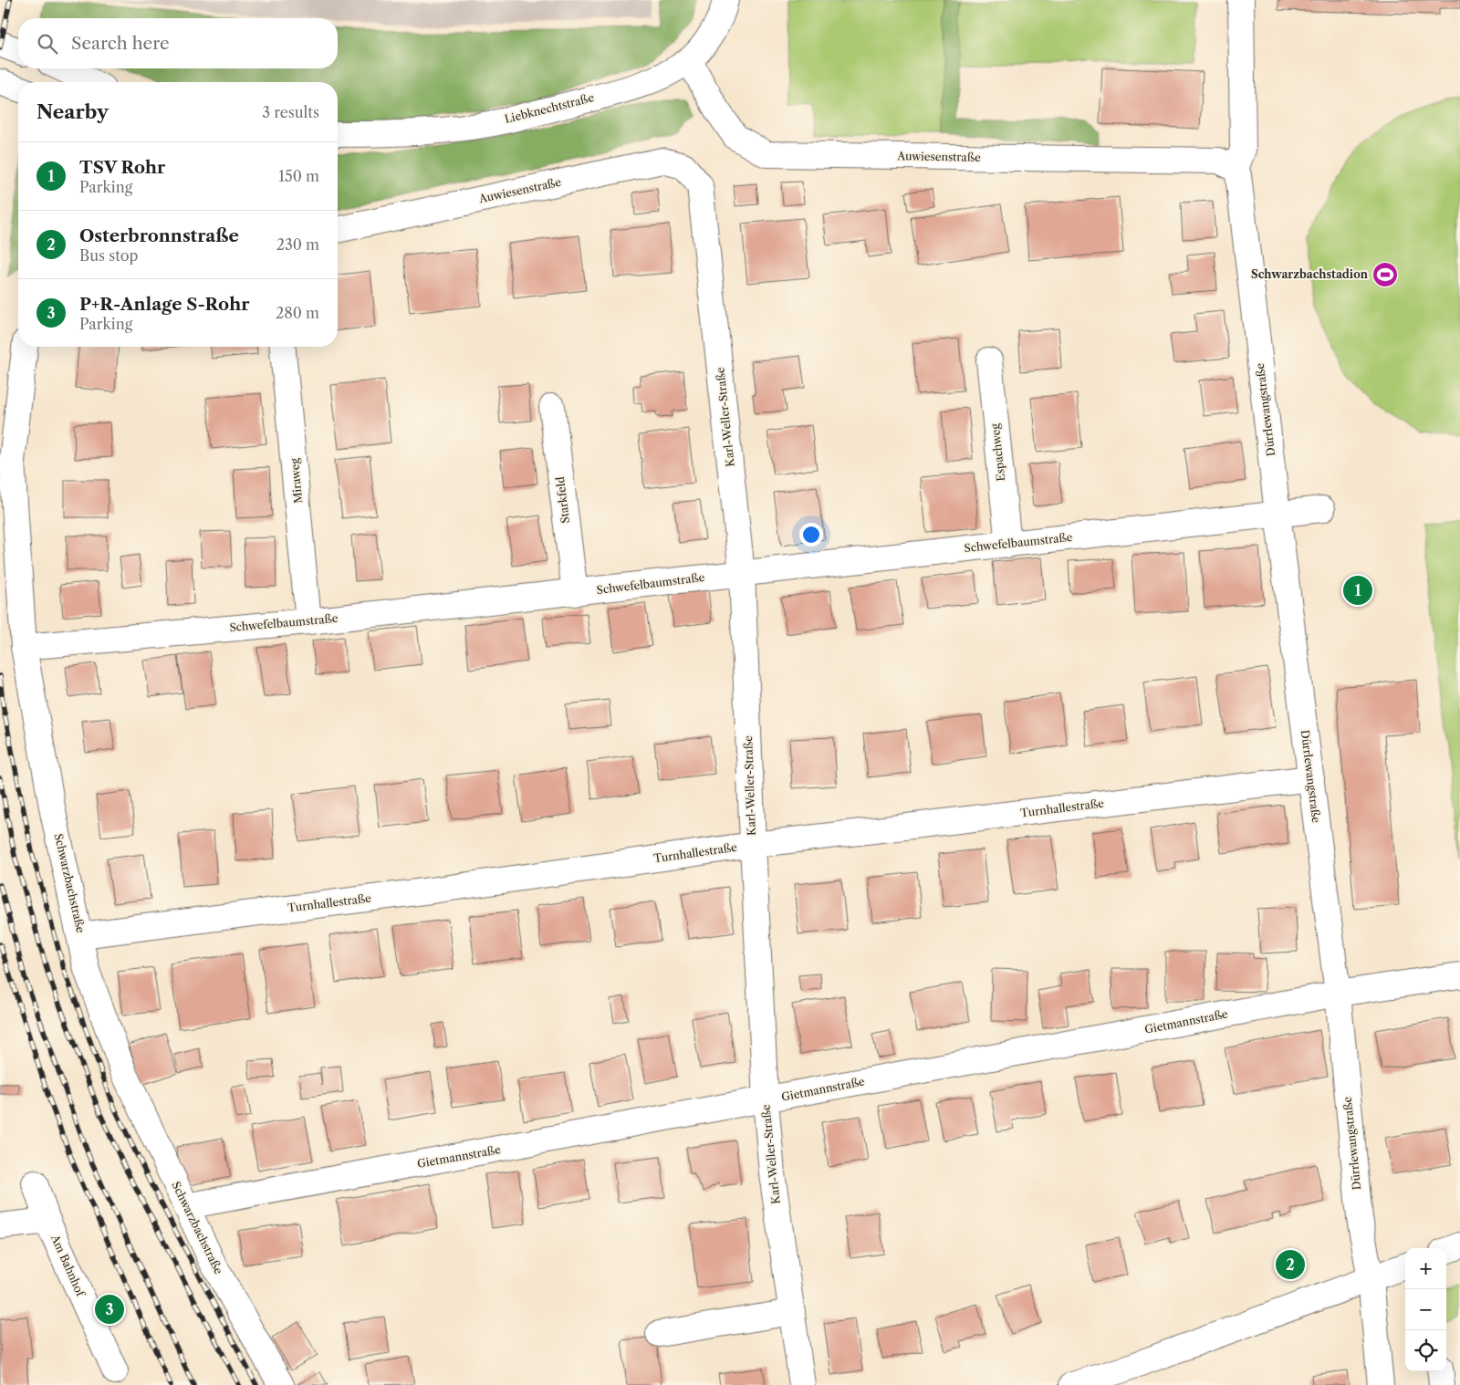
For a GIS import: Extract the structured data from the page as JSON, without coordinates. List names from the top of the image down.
{
  "streets": {
    "street": [
      "Liebknechtstraße",
      "Auwiesenstraße",
      "Dürrlewangstraße",
      "Karl-Weller-Straße",
      "Espachweg",
      "Miraweg",
      "Starkfeld",
      "Schwefelbaumstraße",
      "Turnhallestraße",
      "Schwarzbachstraße",
      "Gietmannstraße",
      "Am Bahnhof"
    ]
  },
  "crossings": [
    ["Liebknechtstraße", "Auwiesenstraße"],
    ["Auwiesenstraße", "Dürrlewangstraße"],
    ["Auwiesenstraße", "Karl-Weller-Straße"],
    ["Dürrlewangstraße", "Schwefelbaumstraße"],
    ["Dürrlewangstraße", "Turnhallestraße"],
    ["Dürrlewangstraße", "Gietmannstraße"],
    ["Karl-Weller-Straße", "Schwefelbaumstraße"],
    ["Karl-Weller-Straße", "Turnhallestraße"],
    ["Karl-Weller-Straße", "Gietmannstraße"],
    ["Espachweg", "Schwefelbaumstraße"],
    ["Miraweg", "Schwefelbaumstraße"],
    ["Starkfeld", "Schwefelbaumstraße"],
    ["Schwefelbaumstraße", "Schwarzbachstraße"],
    ["Turnhallestraße", "Schwarzbachstraße"],
    ["Schwarzbachstraße", "Gietmannstraße"]
  ],
  "places": {
    "sports": ["Schwarzbachstadion"]
  },
  "page": {
    "search": "Search here",
    "heading": ["Nearby", "3 results"],
    "list": [
      {
        "mark": "1",
        "name": "TSV Rohr",
        "note": "Parking",
        "value": "150 m"
      },
      {
        "mark": "2",
        "name": "Osterbronnstraße",
        "note": "Bus stop",
        "value": "230 m"
      },
      {
        "mark": "3",
        "name": "P+R-Anlage S-Rohr",
        "note": "Parking",
        "value": "280 m"
      }
    ],
    "pins": ["1", "2", "3"],
    "map_buttons": ["+", "−"]
  }
}
